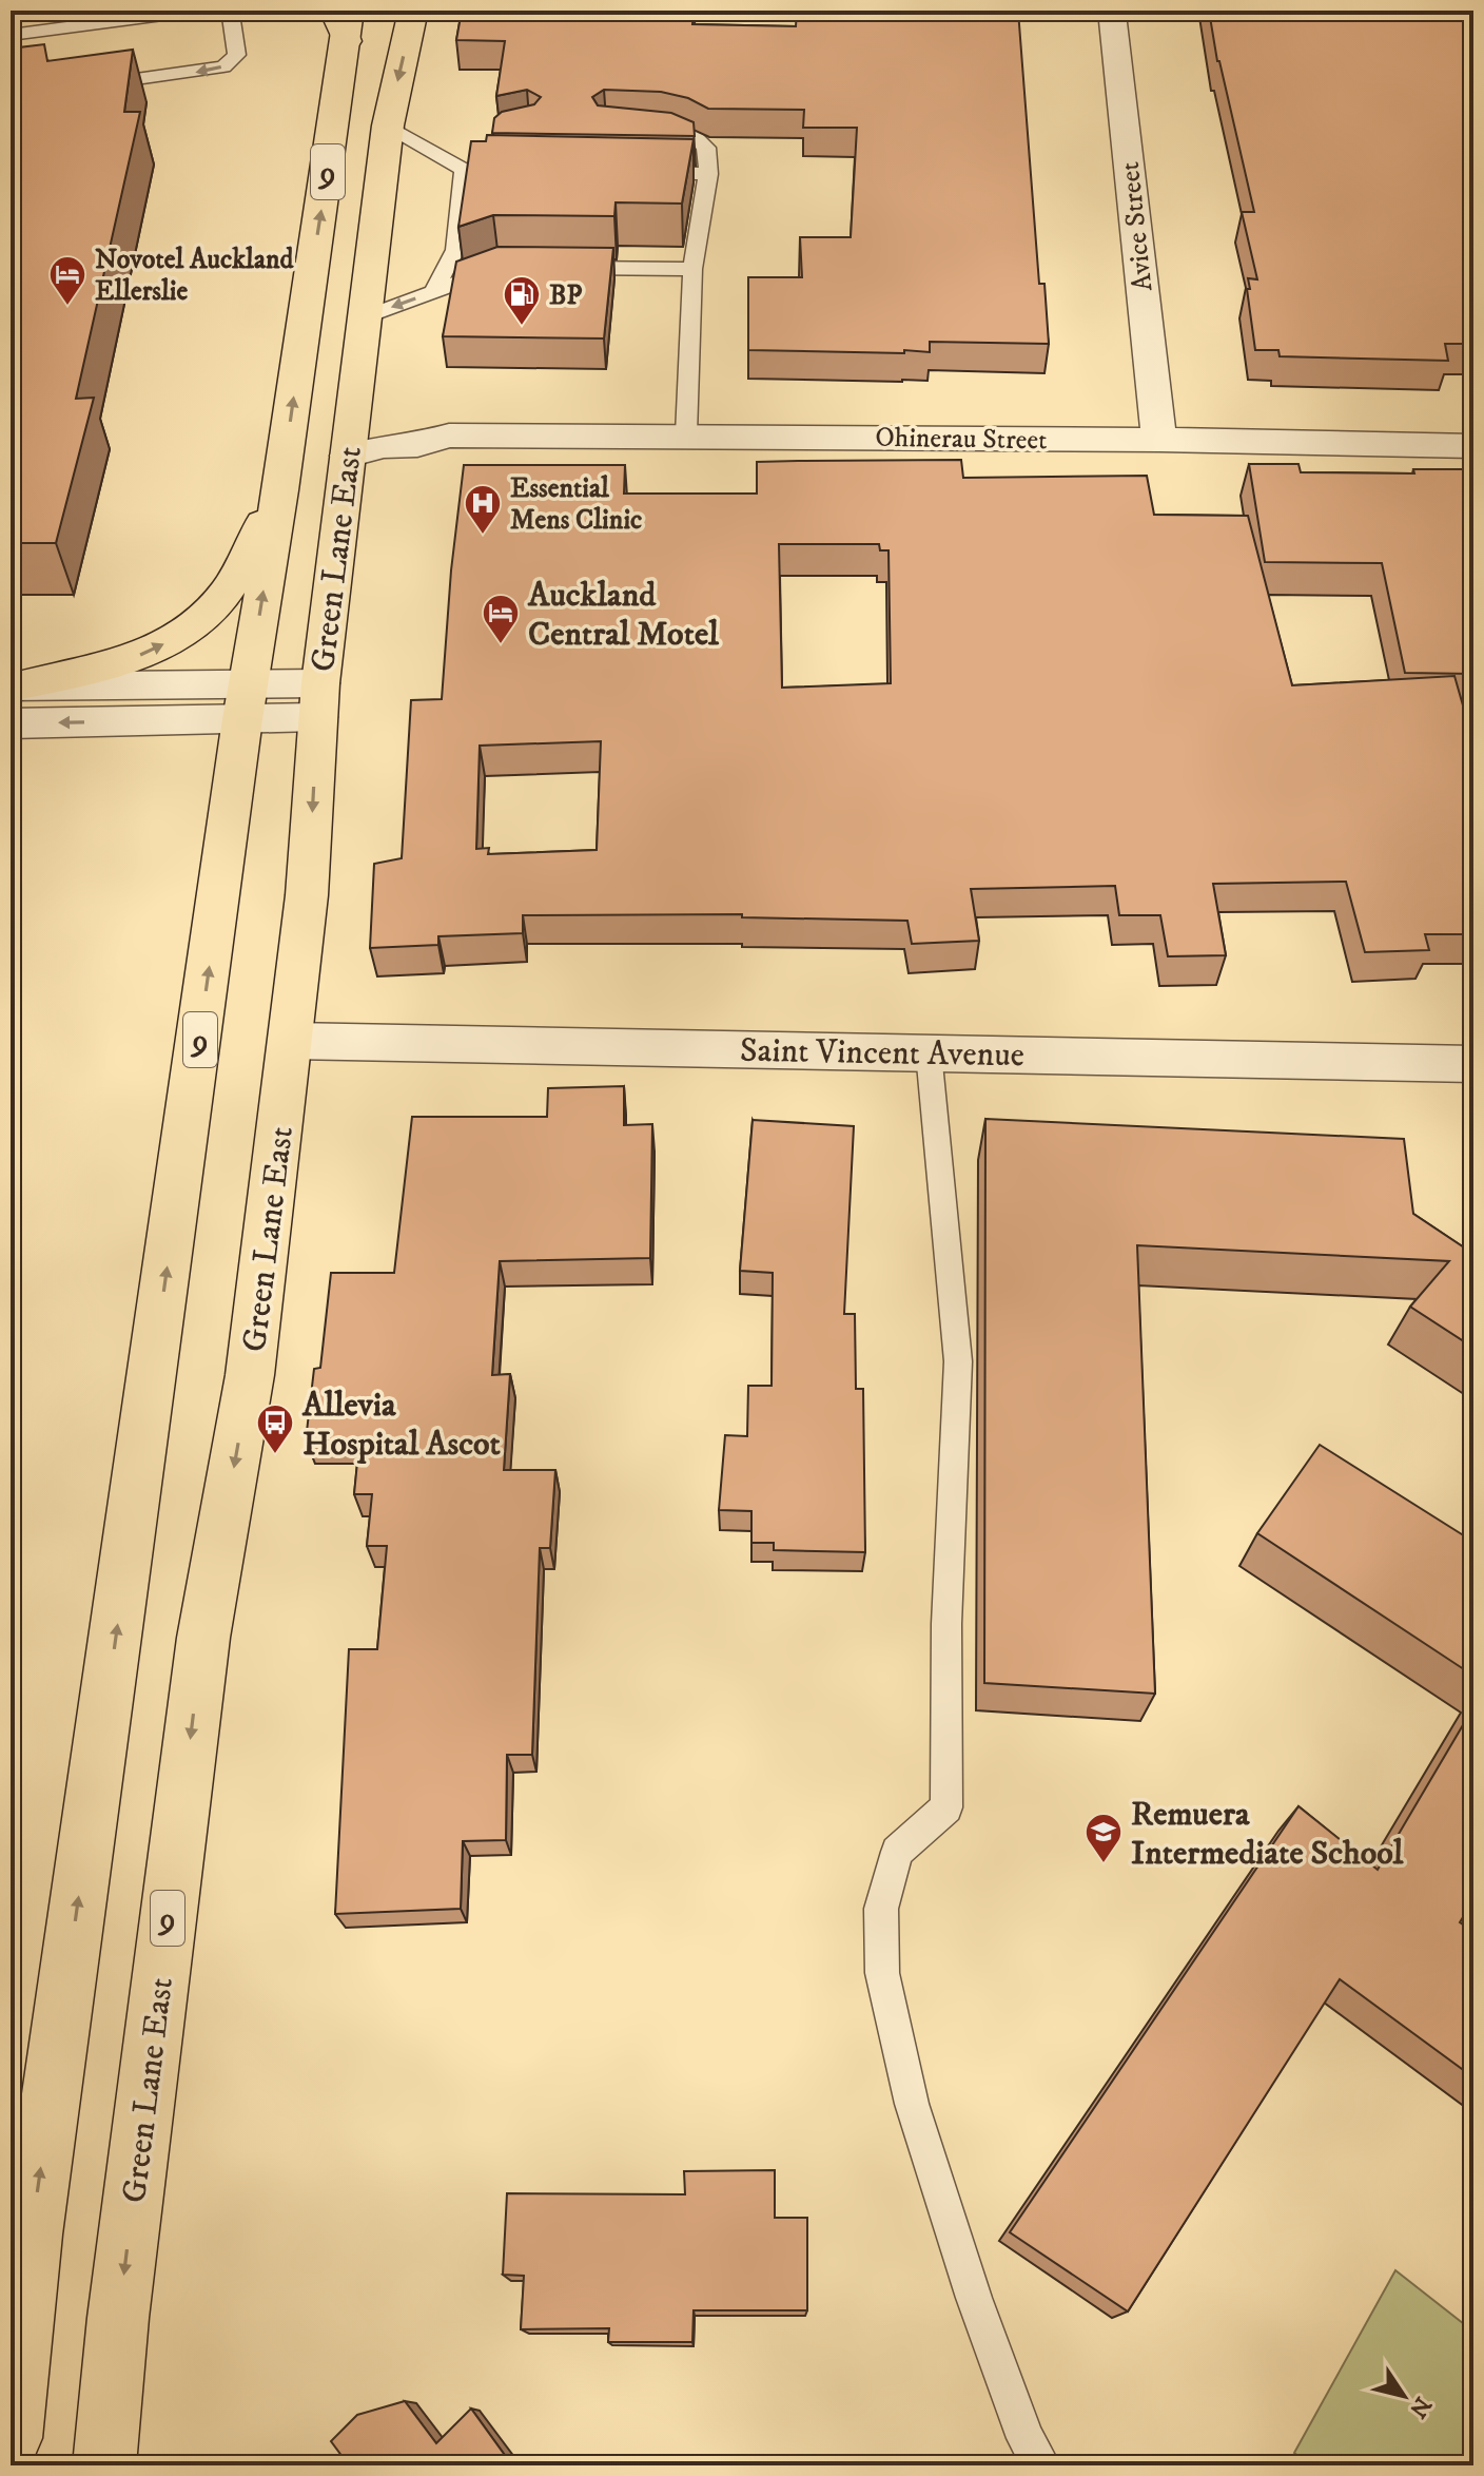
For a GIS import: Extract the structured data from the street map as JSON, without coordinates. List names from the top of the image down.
{
  "streets": {
    "main road": ["9", "Green Lane East"],
    "street": ["Avice Street", "Ohinerau Street", "Saint Vincent Avenue"]
  },
  "crossings": [
    ["Avice Street", "Ohinerau Street"],
    ["Ohinerau Street", "Green Lane East"],
    ["Green Lane East", "Saint Vincent Avenue"]
  ],
  "places": {
    "hotel": ["Novotel Auckland Ellerslie", "Auckland Central Motel"],
    "fuel station": ["BP"],
    "hospital": ["Essential Mens Clinic"],
    "bus stop": ["Allevia Hospital Ascot"],
    "school or university": ["Remuera Intermediate School"]
  },
  "north": "bottom right"
}
